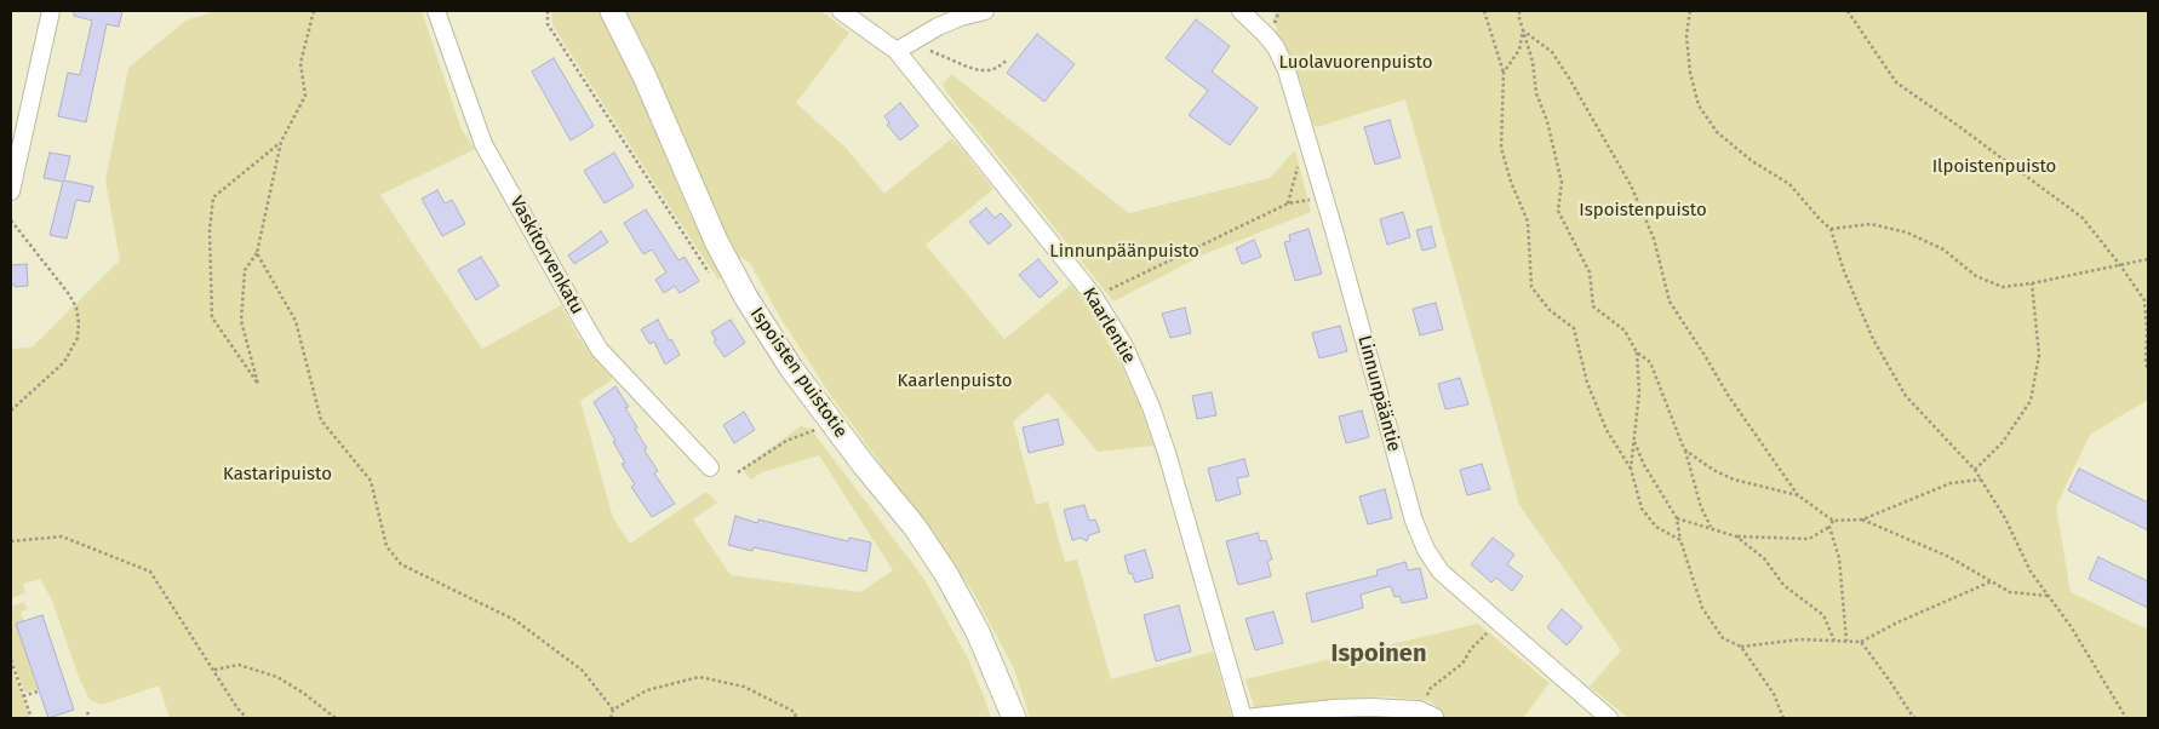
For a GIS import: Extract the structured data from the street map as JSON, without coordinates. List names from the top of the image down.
{
  "streets": {
    "main road": ["Ispoisten puistotie"],
    "street": ["Vaskitorvenkatu", "Kaarlentie", "Linnunpääntie"]
  },
  "districts": ["Ispoinen"],
  "parks": [
    "Luolavuorenpuisto",
    "Ilpoistenpuisto",
    "Ispoistenpuisto",
    "Linnunpäänpuisto",
    "Kaarlenpuisto",
    "Kastaripuisto"
  ]
}
